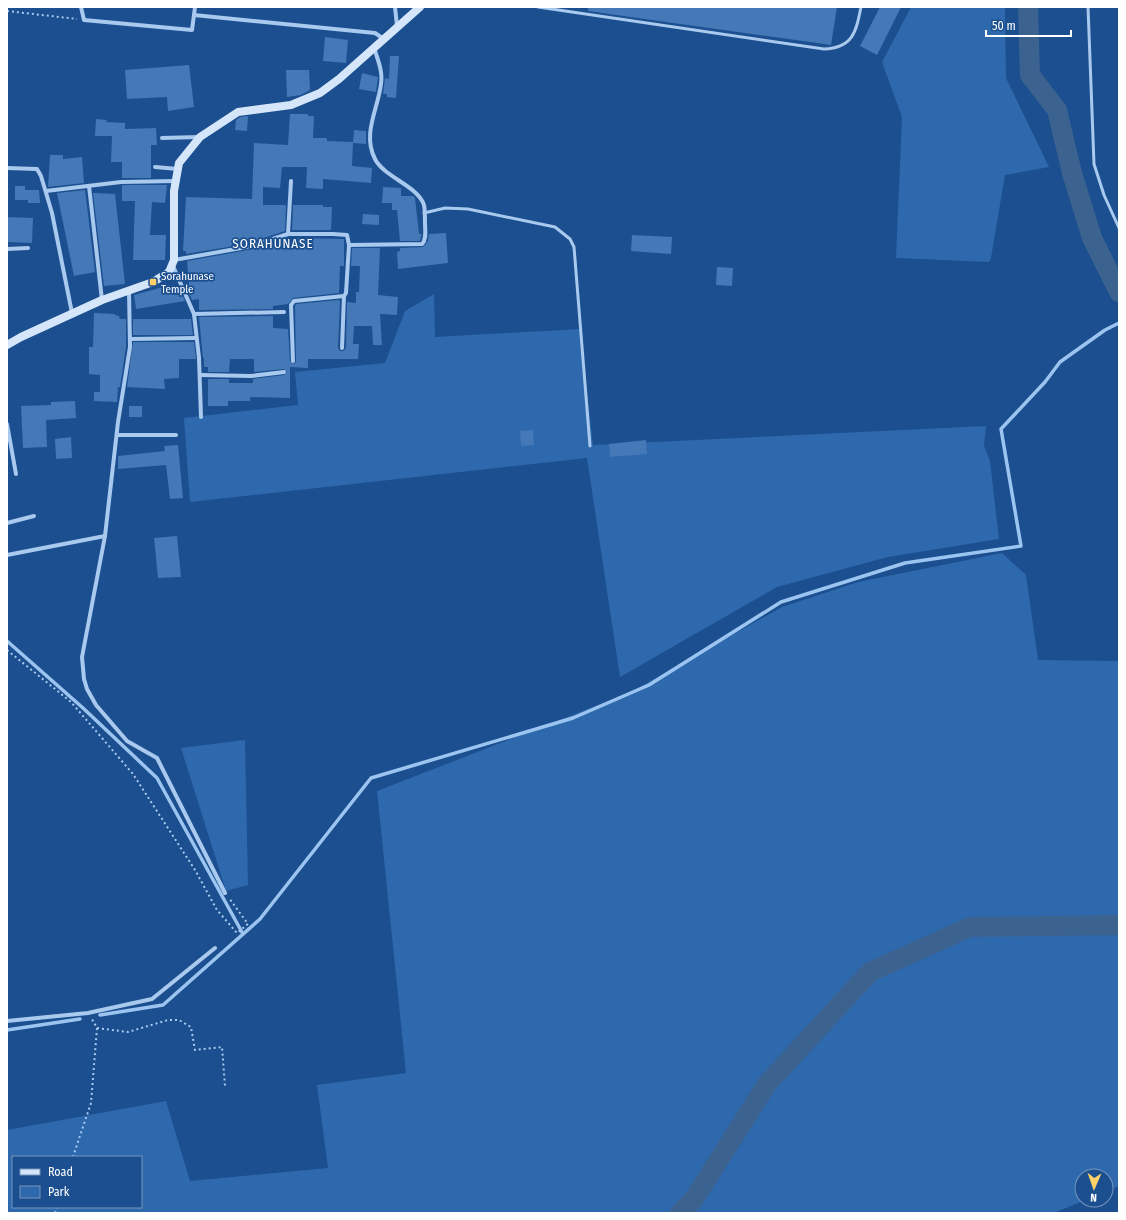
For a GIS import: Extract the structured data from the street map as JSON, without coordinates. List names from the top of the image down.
{
  "districts": ["SORAHUNASE"],
  "places": {
    "transit": ["Sorahunase Temple"]
  },
  "legend": ["Road", "Park"],
  "scale_bar": "50 m",
  "north": "bottom"
}
